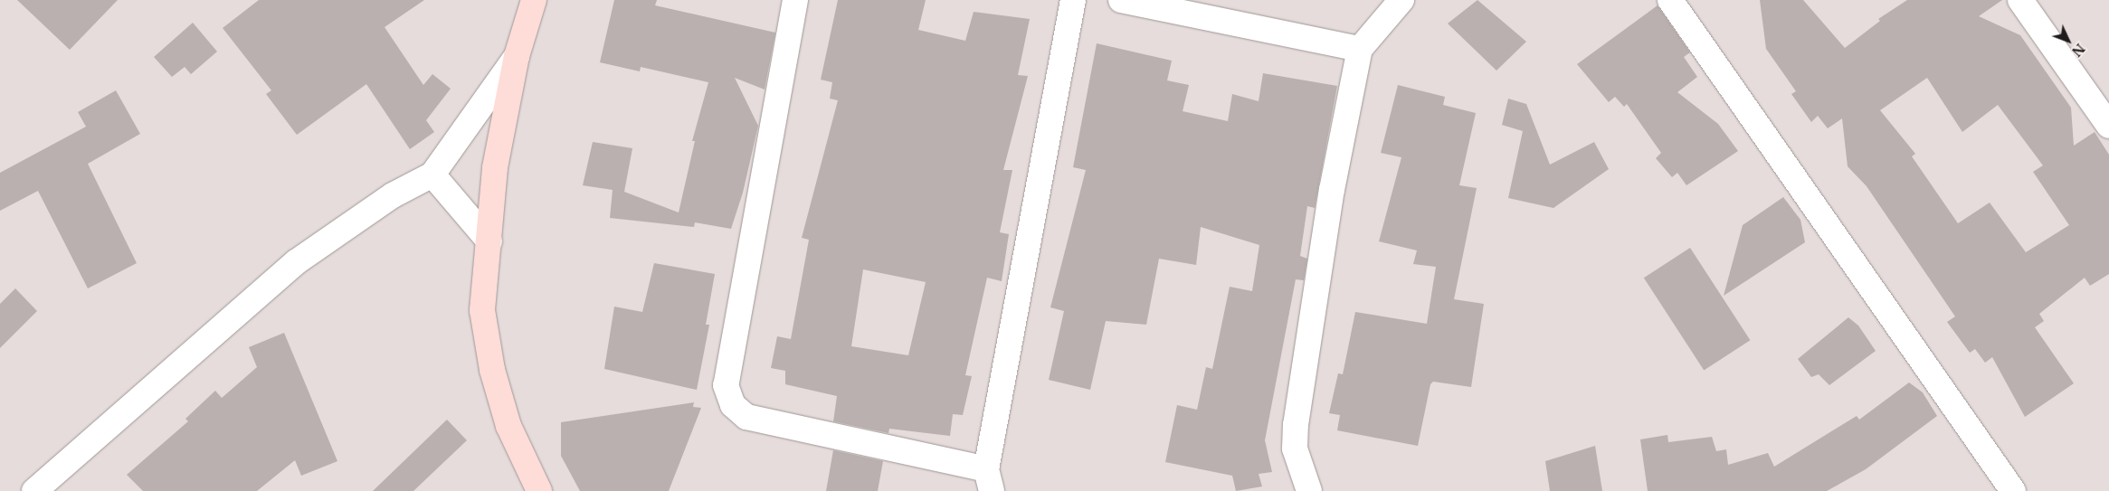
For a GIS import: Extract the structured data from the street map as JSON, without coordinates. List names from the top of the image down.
{
  "north": "bottom right"
}
